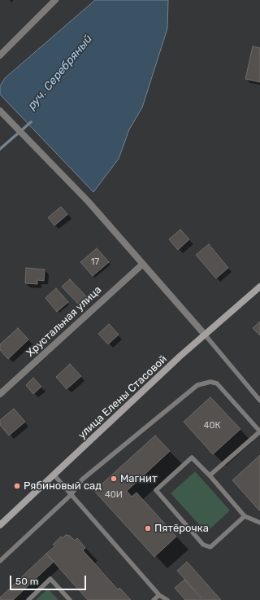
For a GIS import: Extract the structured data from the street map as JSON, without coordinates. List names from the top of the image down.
{
  "streets": {
    "main road": ["улица Елены Стасовой"],
    "street": ["Хрустальная улица"]
  },
  "water": ["руч. Серебряный"],
  "places": ["Магнит", "Рябиновый сад", "Пятёрочка"],
  "house_numbers": ["17", "40К", "40И"],
  "scale_bar": "50 m"
}
